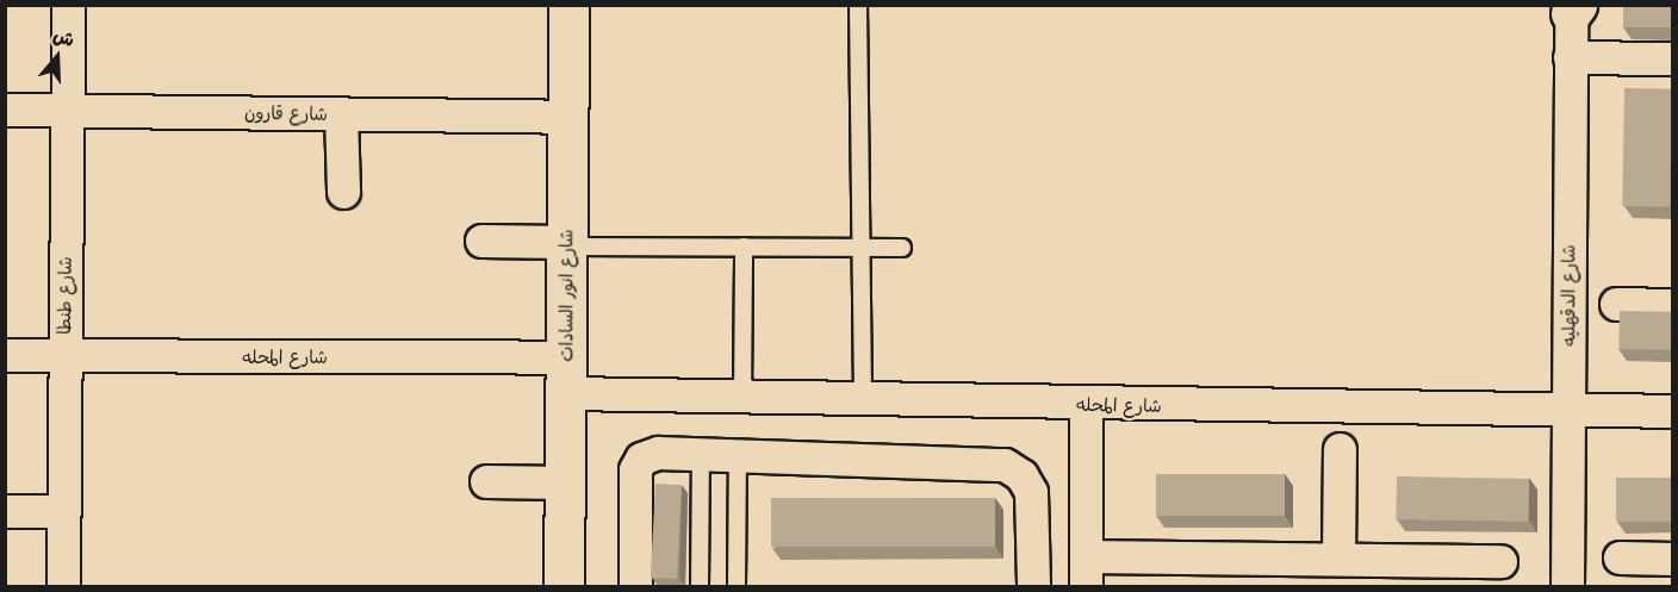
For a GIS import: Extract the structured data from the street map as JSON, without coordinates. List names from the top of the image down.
{
  "streets": {
    "street": [
      "شارع قارون",
      "شارع طنطا",
      "شارع انور السادات",
      "شارع الدقهليه",
      "شارع المحله"
    ]
  },
  "crossings": [
    ["شارع قارون", "شارع طنطا"],
    ["شارع قارون", "شارع انور السادات"],
    ["شارع طنطا", "شارع المحله"],
    ["شارع انور السادات", "شارع المحله"],
    ["شارع الدقهليه", "شارع المحله"]
  ],
  "north": "top"
}
